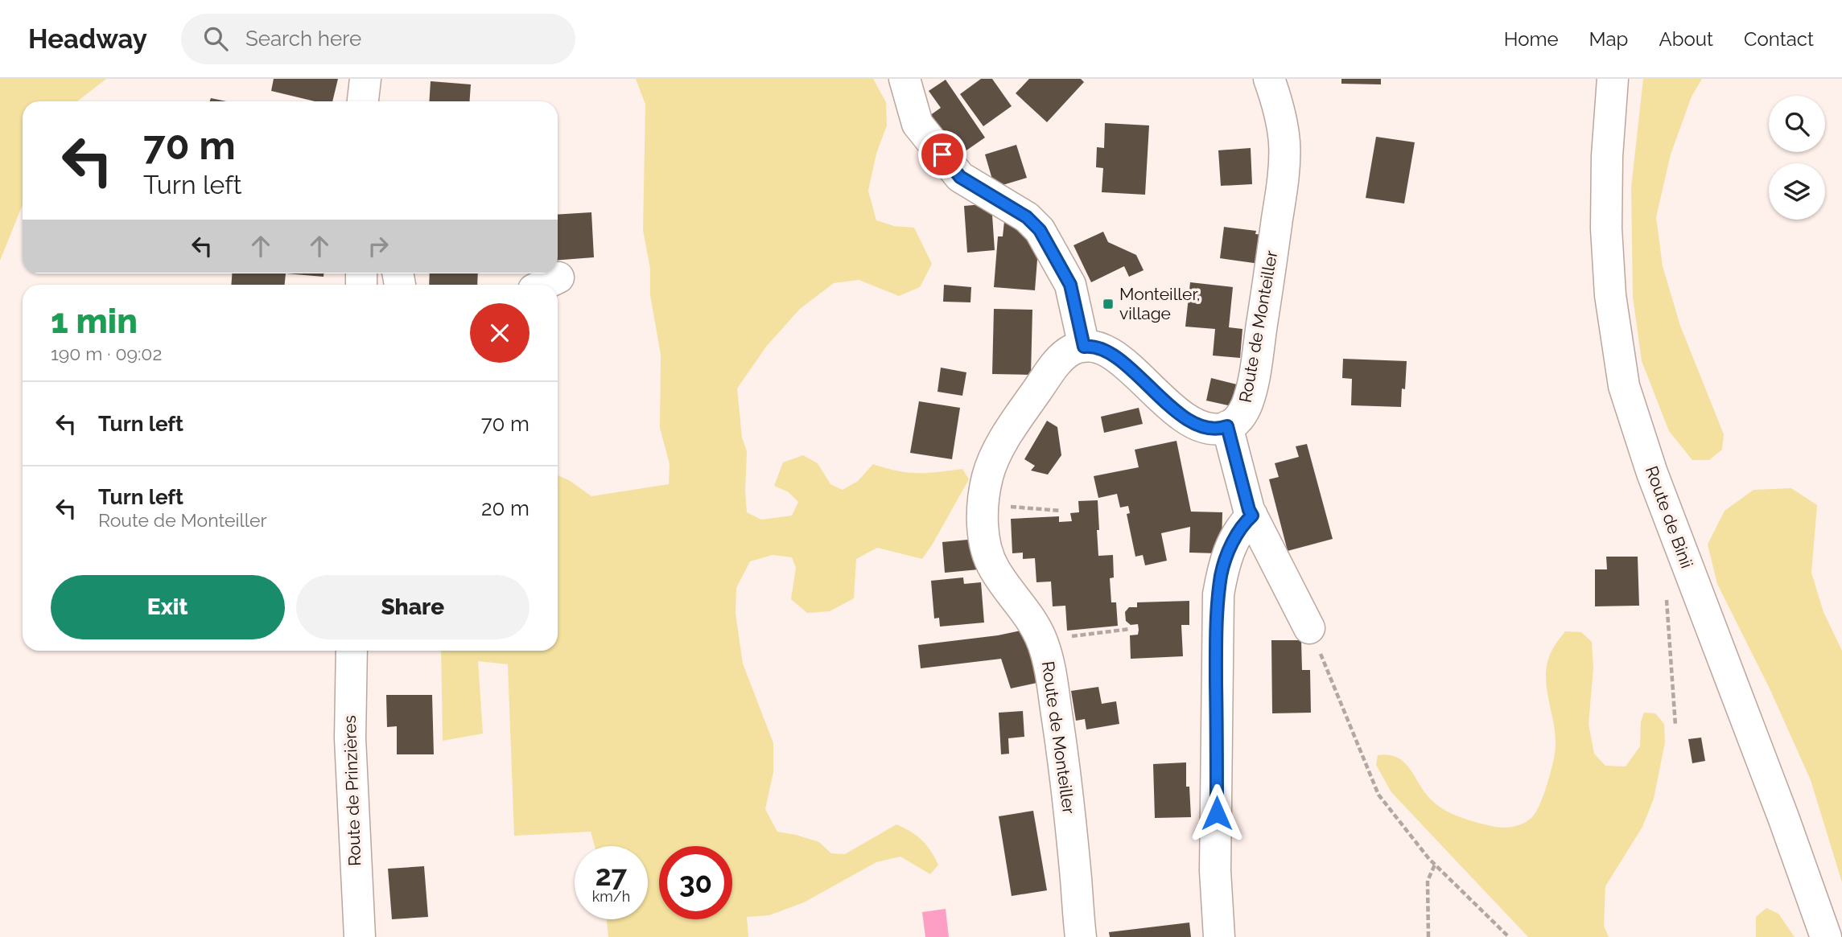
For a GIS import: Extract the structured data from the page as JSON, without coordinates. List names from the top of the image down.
{
  "streets": {
    "street": ["Route de Monteiller", "Route de Binii", "Route de Prinzières"]
  },
  "places": {
    "transit": ["Monteiller, village"]
  },
  "page": {
    "header": "Headway",
    "search": "Search here",
    "nav": [
      "Home",
      "Map",
      "About",
      "Contact"
    ],
    "turn": ["70 m", "Turn left"],
    "heading": ["1 min", "190 m · 09:02"],
    "list": [
      {
        "name": "Turn left",
        "value": "70 m"
      },
      {
        "name": "Turn left",
        "note": "Route de Monteiller",
        "value": "20 m"
      }
    ],
    "buttons": ["Exit", "Share"],
    "speed": "27 km/h",
    "limit": "30"
  }
}
